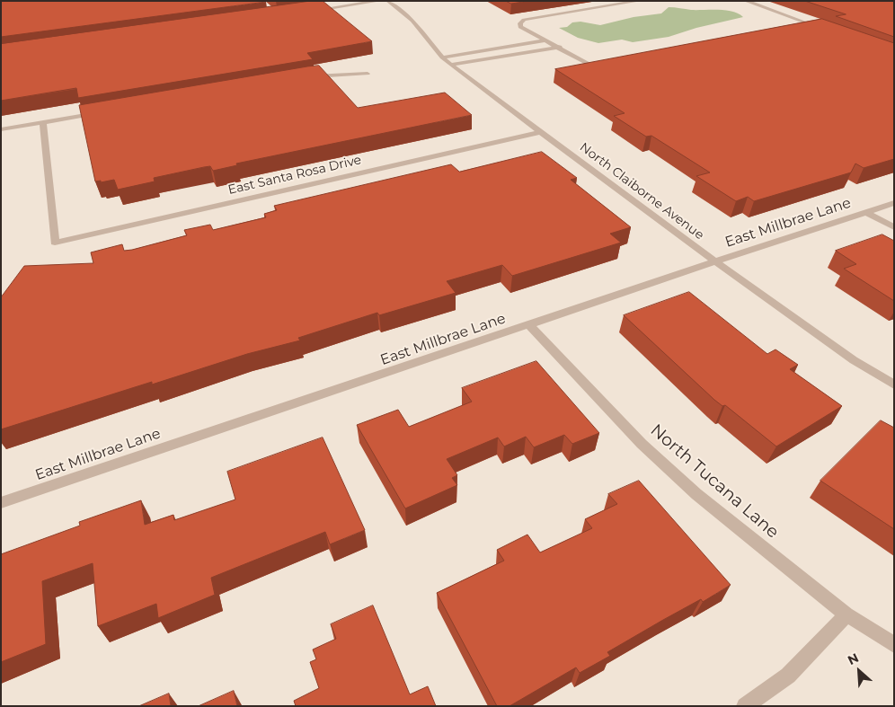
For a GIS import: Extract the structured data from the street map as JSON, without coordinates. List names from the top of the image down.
{
  "streets": {
    "street": [
      "East Santa Rosa Drive",
      "North Claiborne Avenue",
      "East Millbrae Lane",
      "North Tucana Lane"
    ]
  },
  "crossings": [
    ["East Santa Rosa Drive", "North Claiborne Avenue"],
    ["North Claiborne Avenue", "East Millbrae Lane"],
    ["East Millbrae Lane", "North Tucana Lane"]
  ],
  "north": "top left"
}
